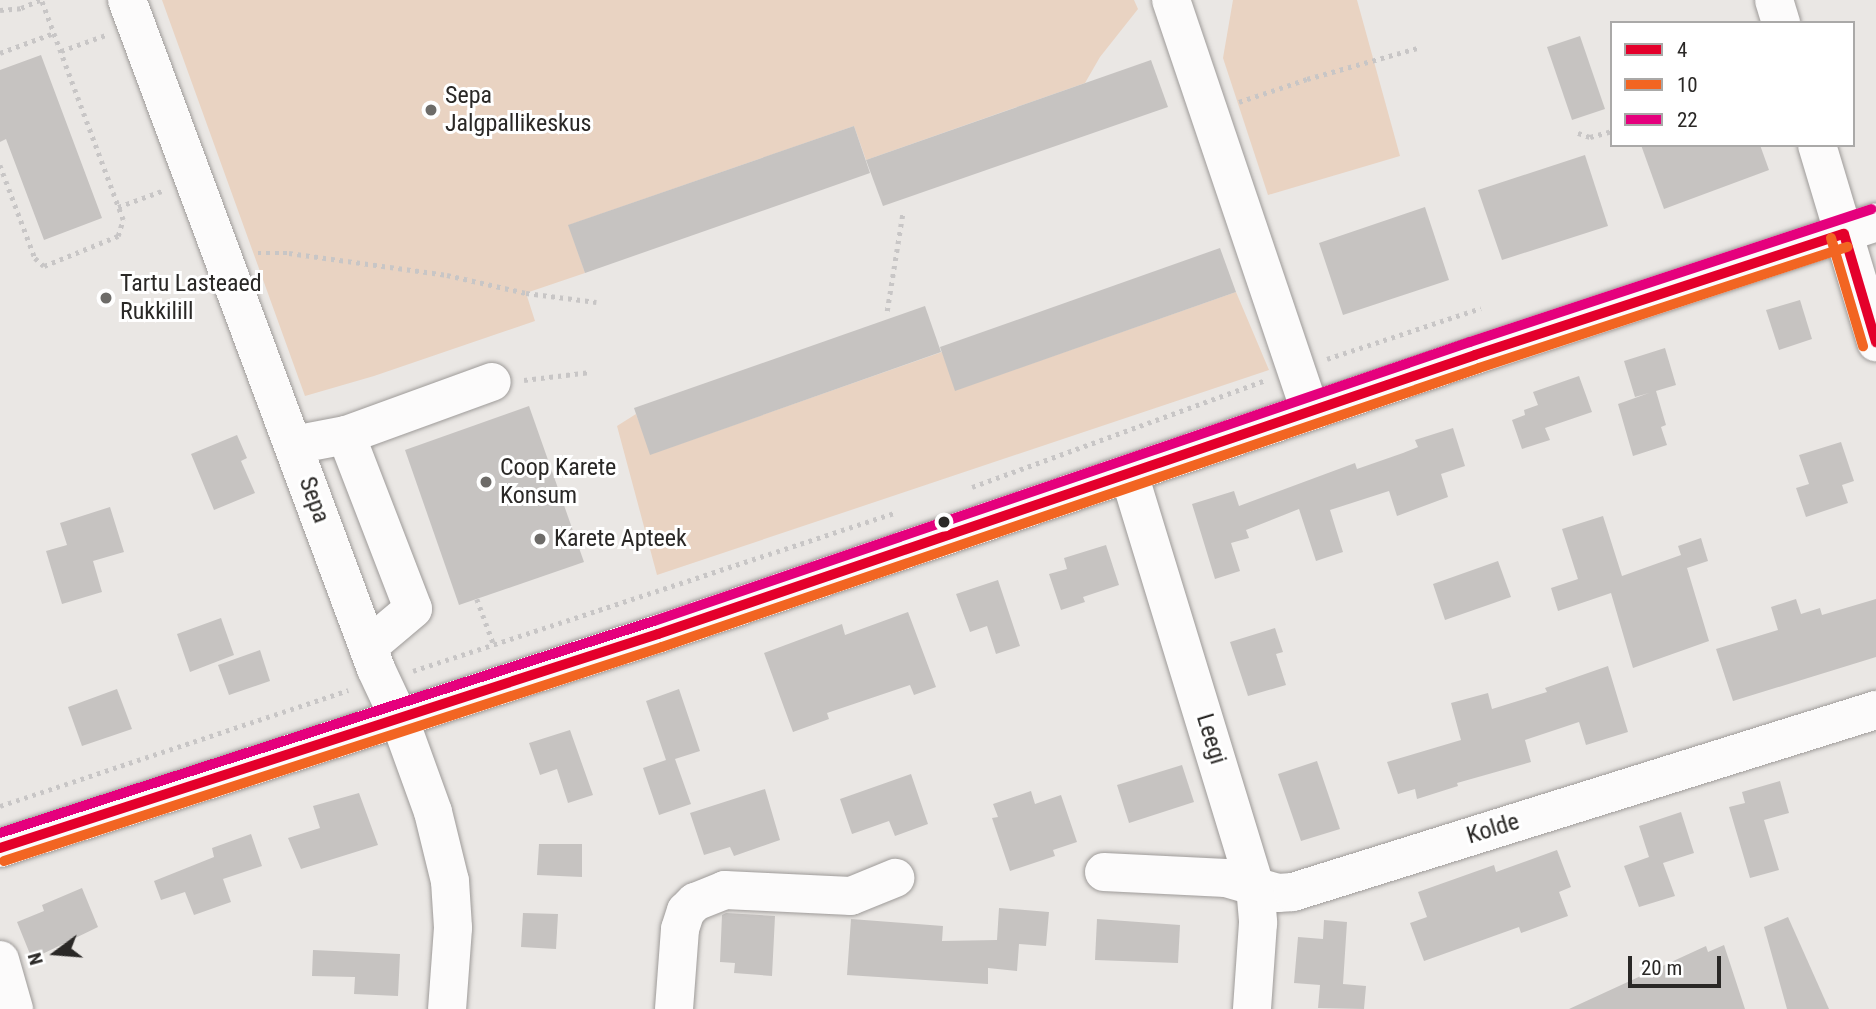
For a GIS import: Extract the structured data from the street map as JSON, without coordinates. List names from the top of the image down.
{
  "streets": {
    "street": ["Sepa", "Leegi", "Kolde"]
  },
  "crossings": [
    ["Leegi", "Kolde"]
  ],
  "places": [
    "Sepa Jalgpallikeskus",
    "Tartu Lasteaed Rukkilill",
    "Coop Karete Konsum",
    "Karete Apteek"
  ],
  "lines": ["transit line 22", "transit line 4", "transit line 10"],
  "legend": ["4", "10", "22"],
  "scale_bar": "20 m",
  "north": "left"
}
